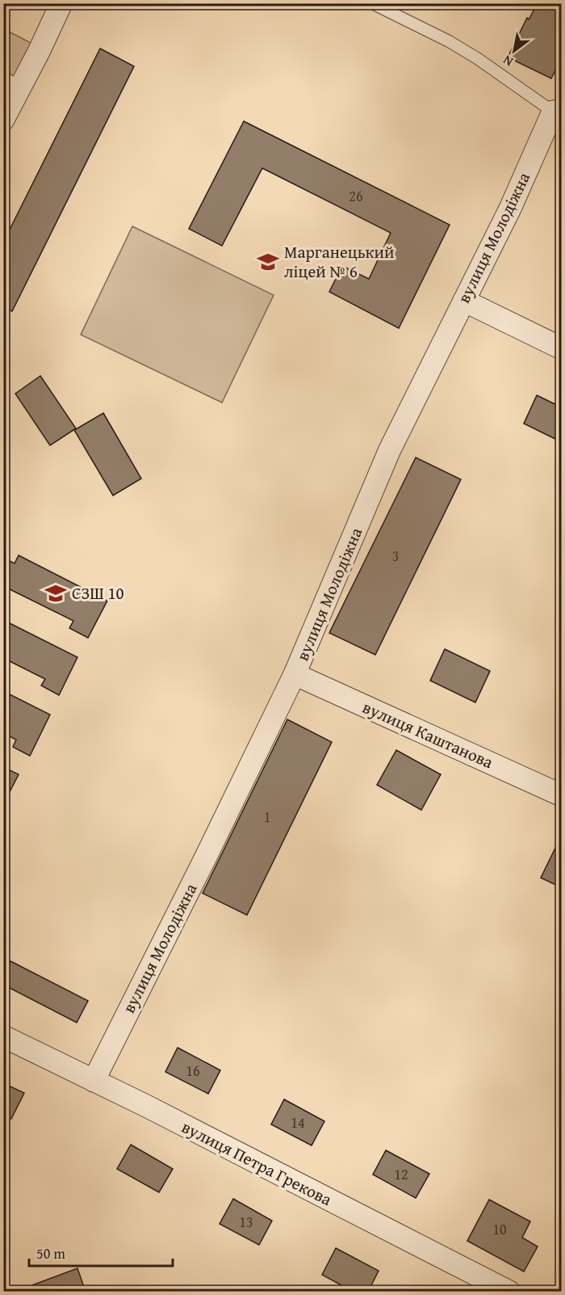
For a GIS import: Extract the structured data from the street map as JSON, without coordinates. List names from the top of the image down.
{
  "streets": {
    "street": ["вулиця Молодіжна", "вулиця Каштанова", "вулиця Петра Грекова"]
  },
  "crossings": [
    ["вулиця Молодіжна", "вулиця Каштанова"],
    ["вулиця Молодіжна", "вулиця Петра Грекова"]
  ],
  "places": {
    "school or university": ["Марганецький ліцей № 6", "СЗШ 10"]
  },
  "house_numbers": [
    "26",
    "3",
    "1",
    "16",
    "14",
    "12",
    "13",
    "10"
  ],
  "scale_bar": "50 m",
  "north": "bottom left"
}
